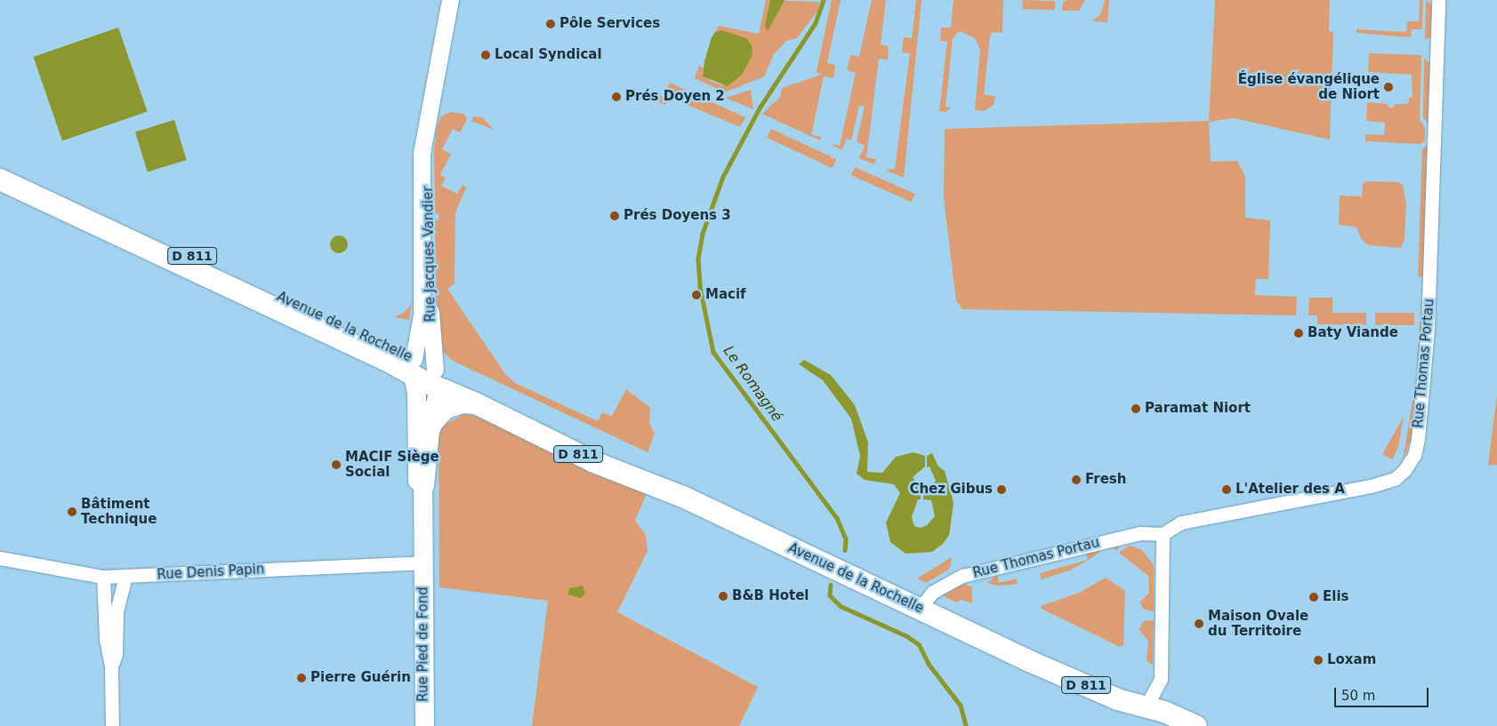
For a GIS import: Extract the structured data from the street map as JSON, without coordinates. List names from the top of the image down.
{
  "streets": {
    "main road": [
      "Rue Jacques Vandier",
      "D 811",
      "Avenue de la Rochelle",
      "Rue Pied de Fond"
    ],
    "street": ["Rue Thomas Portau", "Rue Denis Papin"]
  },
  "crossings": [
    ["Rue Jacques Vandier", "Avenue de la Rochelle"],
    ["Rue Jacques Vandier", "Rue Denis Papin"],
    ["Rue Jacques Vandier", "Rue Pied de Fond"],
    ["D 811", "Avenue de la Rochelle"],
    ["D 811", "Rue Thomas Portau"],
    ["Avenue de la Rochelle", "Rue Thomas Portau"],
    ["Rue Denis Papin", "Rue Pied de Fond"]
  ],
  "water": ["Le Romagné"],
  "places": [
    "Pôle Services",
    "Local Syndical",
    "Église évangélique de Niort",
    "Prés Doyen 2",
    "Prés Doyens 3",
    "Macif",
    "Baty Viande",
    "Paramat Niort",
    "MACIF Siège Social",
    "Fresh",
    "Chez Gibus",
    "L'Atelier des A",
    "Bâtiment Technique",
    "B&B Hotel",
    "Elis",
    "Maison Ovale du Territoire",
    "Loxam",
    "Pierre Guérin"
  ],
  "scale_bar": "50 m"
}
